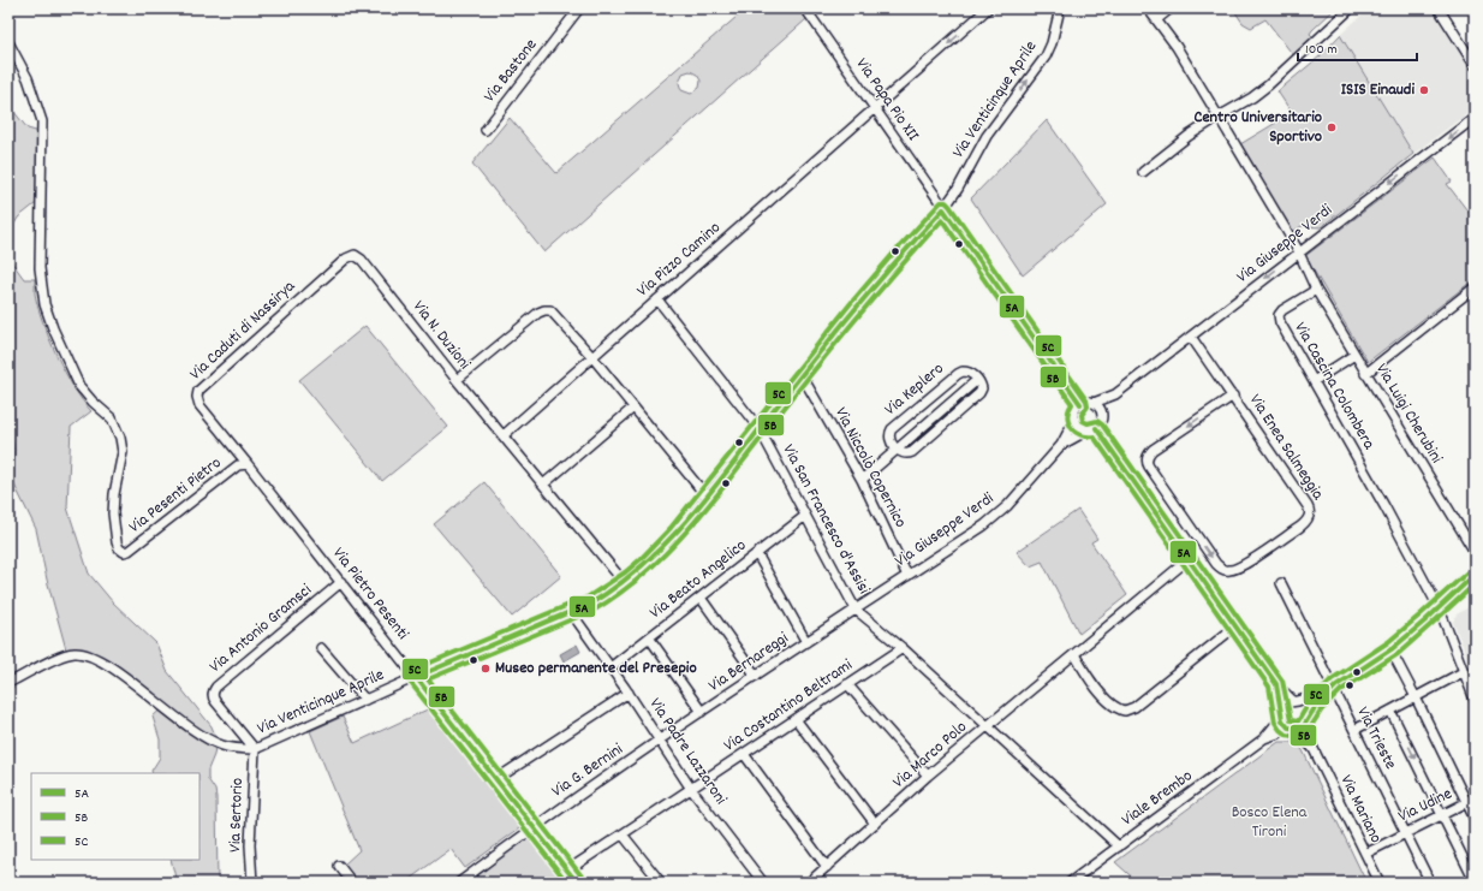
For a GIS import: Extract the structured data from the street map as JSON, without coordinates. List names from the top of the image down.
{
  "streets": {
    "street": [
      "Via Bastone",
      "Via Papa Pio XII",
      "Via Venticinque Aprile",
      "Via Giuseppe Verdi",
      "Via Pizzo Camino",
      "Via Caduti di Nassirya",
      "Via N. Duzioni",
      "Via Cascina Colombera",
      "Via Keplero",
      "Via Luigi Cherubini",
      "Via Enea Salmeggia",
      "Via Niccolò Copernico",
      "Via Pesenti Pietro",
      "Via San Francesco d'Assisi",
      "Via Beato Angelico",
      "Via Pietro Pesenti",
      "Via Antonio Gramsci",
      "Via Bernareggi",
      "Via Costantino Beltrami",
      "Via Trieste",
      "Via Padre Lazzaroni",
      "Via Marco Polo",
      "Via G. Bernini",
      "Viale Brembo",
      "Via Udine",
      "Via Mariano",
      "Via Sertorio"
    ]
  },
  "crossings": [
    ["Via Papa Pio XII", "Via Venticinque Aprile"],
    ["Via Papa Pio XII", "Via Giuseppe Verdi"],
    ["Via Papa Pio XII", "Via Pizzo Camino"],
    ["Via Venticinque Aprile", "Via N. Duzioni"],
    ["Via Venticinque Aprile", "Via Niccolò Copernico"],
    ["Via Venticinque Aprile", "Via San Francesco d'Assisi"],
    ["Via Venticinque Aprile", "Via Pietro Pesenti"],
    ["Via Venticinque Aprile", "Via Antonio Gramsci"],
    ["Via Venticinque Aprile", "Via Padre Lazzaroni"],
    ["Via Venticinque Aprile", "Via Sertorio"],
    ["Via Giuseppe Verdi", "Via Enea Salmeggia"],
    ["Via Giuseppe Verdi", "Via Niccolò Copernico"],
    ["Via Giuseppe Verdi", "Via San Francesco d'Assisi"],
    ["Via Giuseppe Verdi", "Via Bernareggi"],
    ["Via Pizzo Camino", "Via N. Duzioni"],
    ["Via Pizzo Camino", "Via San Francesco d'Assisi"],
    ["Via Caduti di Nassirya", "Via N. Duzioni"],
    ["Via Caduti di Nassirya", "Via Pesenti Pietro"],
    ["Via Caduti di Nassirya", "Via Pietro Pesenti"],
    ["Via Cascina Colombera", "Via Luigi Cherubini"],
    ["Via Keplero", "Via Niccolò Copernico"],
    ["Via Pesenti Pietro", "Via Pietro Pesenti"],
    ["Via San Francesco d'Assisi", "Via Beato Angelico"],
    ["Via San Francesco d'Assisi", "Via Bernareggi"],
    ["Via San Francesco d'Assisi", "Via Costantino Beltrami"],
    ["Via San Francesco d'Assisi", "Via Marco Polo"],
    ["Via San Francesco d'Assisi", "Viale Brembo"],
    ["Via Beato Angelico", "Via Padre Lazzaroni"],
    ["Via Pietro Pesenti", "Via Antonio Gramsci"],
    ["Via Pietro Pesenti", "Via Costantino Beltrami"],
    ["Via Pietro Pesenti", "Via G. Bernini"],
    ["Via Antonio Gramsci", "Via Sertorio"],
    ["Via Bernareggi", "Via Padre Lazzaroni"],
    ["Via Bernareggi", "Via G. Bernini"],
    ["Via Costantino Beltrami", "Via Padre Lazzaroni"],
    ["Via Trieste", "Via Udine"],
    ["Via Padre Lazzaroni", "Via G. Bernini"],
    ["Viale Brembo", "Via Mariano"],
    ["Via Udine", "Via Mariano"]
  ],
  "one_way": ["Via Giuseppe Verdi"],
  "parks": ["Bosco Elena Tironi"],
  "places": ["ISIS Einaudi", "Centro Universitario Sportivo", "Museo permanente del Presepio"],
  "lines": ["transit line 5C", "transit line 5A", "transit line 5B"],
  "legend": ["5A", "5B", "5C"],
  "scale_bar": "100 m"
}
